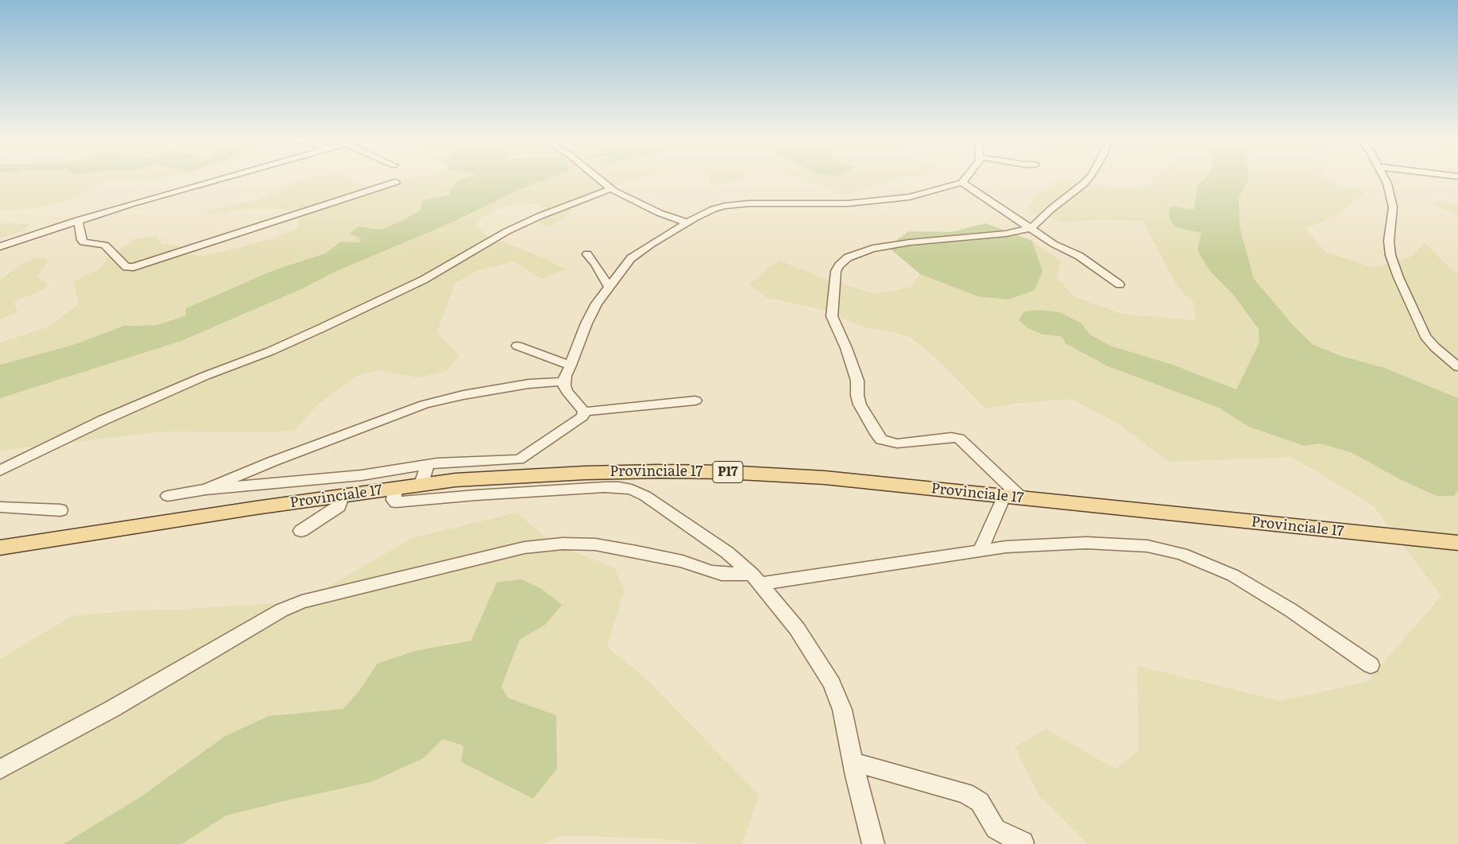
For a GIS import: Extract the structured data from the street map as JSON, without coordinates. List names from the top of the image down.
{
  "streets": {
    "main road": ["Provinciale 17", "P17"]
  }
}
